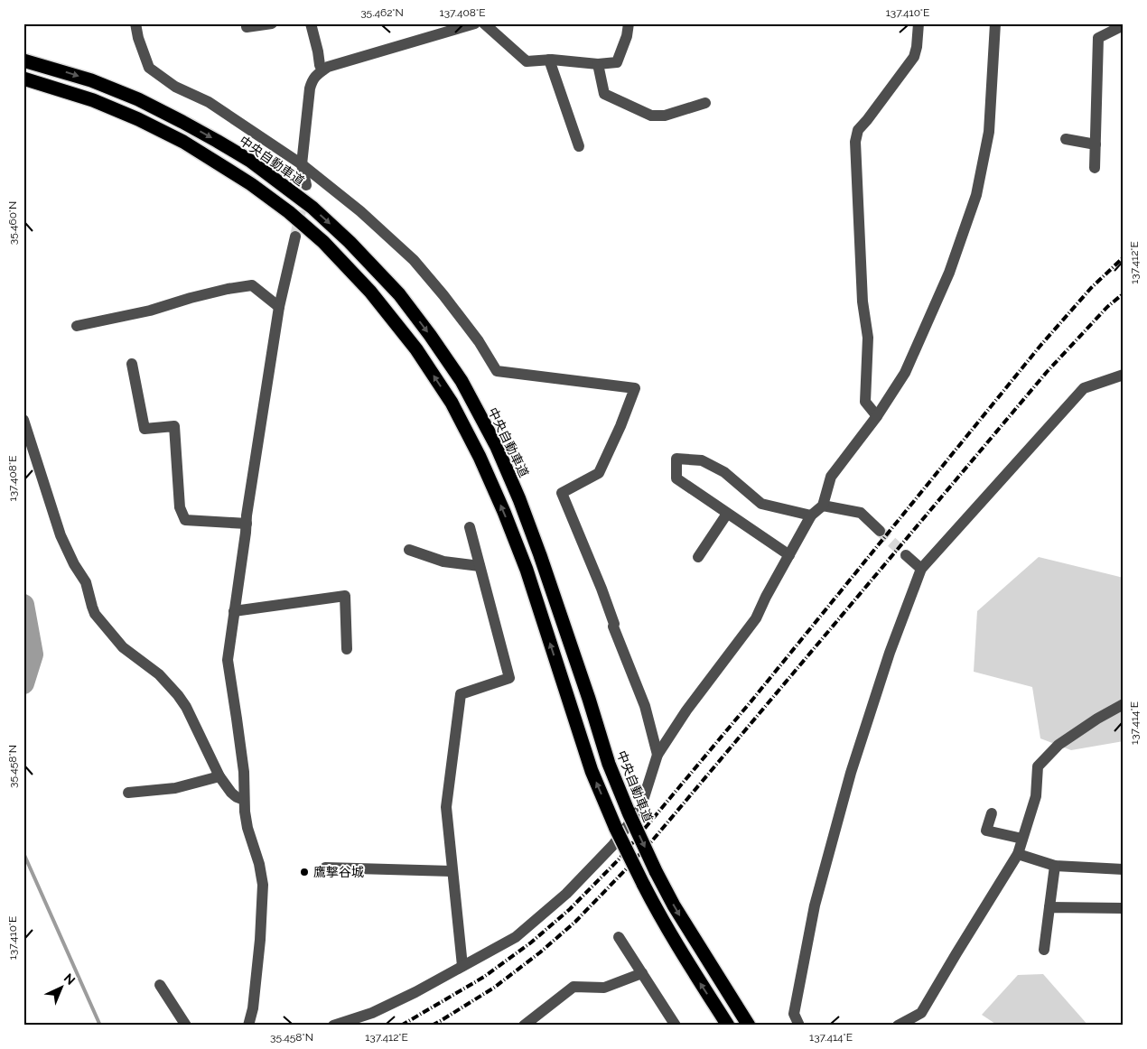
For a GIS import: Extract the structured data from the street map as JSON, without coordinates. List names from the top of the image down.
{
  "streets": {
    "highway": ["中央自動車道"]
  },
  "places": ["鷹撃谷城"],
  "north": "top right",
  "coordinates": [
    "35.462°N",
    "137.408°E",
    "137.410°E",
    "35.460°N",
    "137.412°E",
    "137.414°E",
    "35.458°N"
  ]
}
